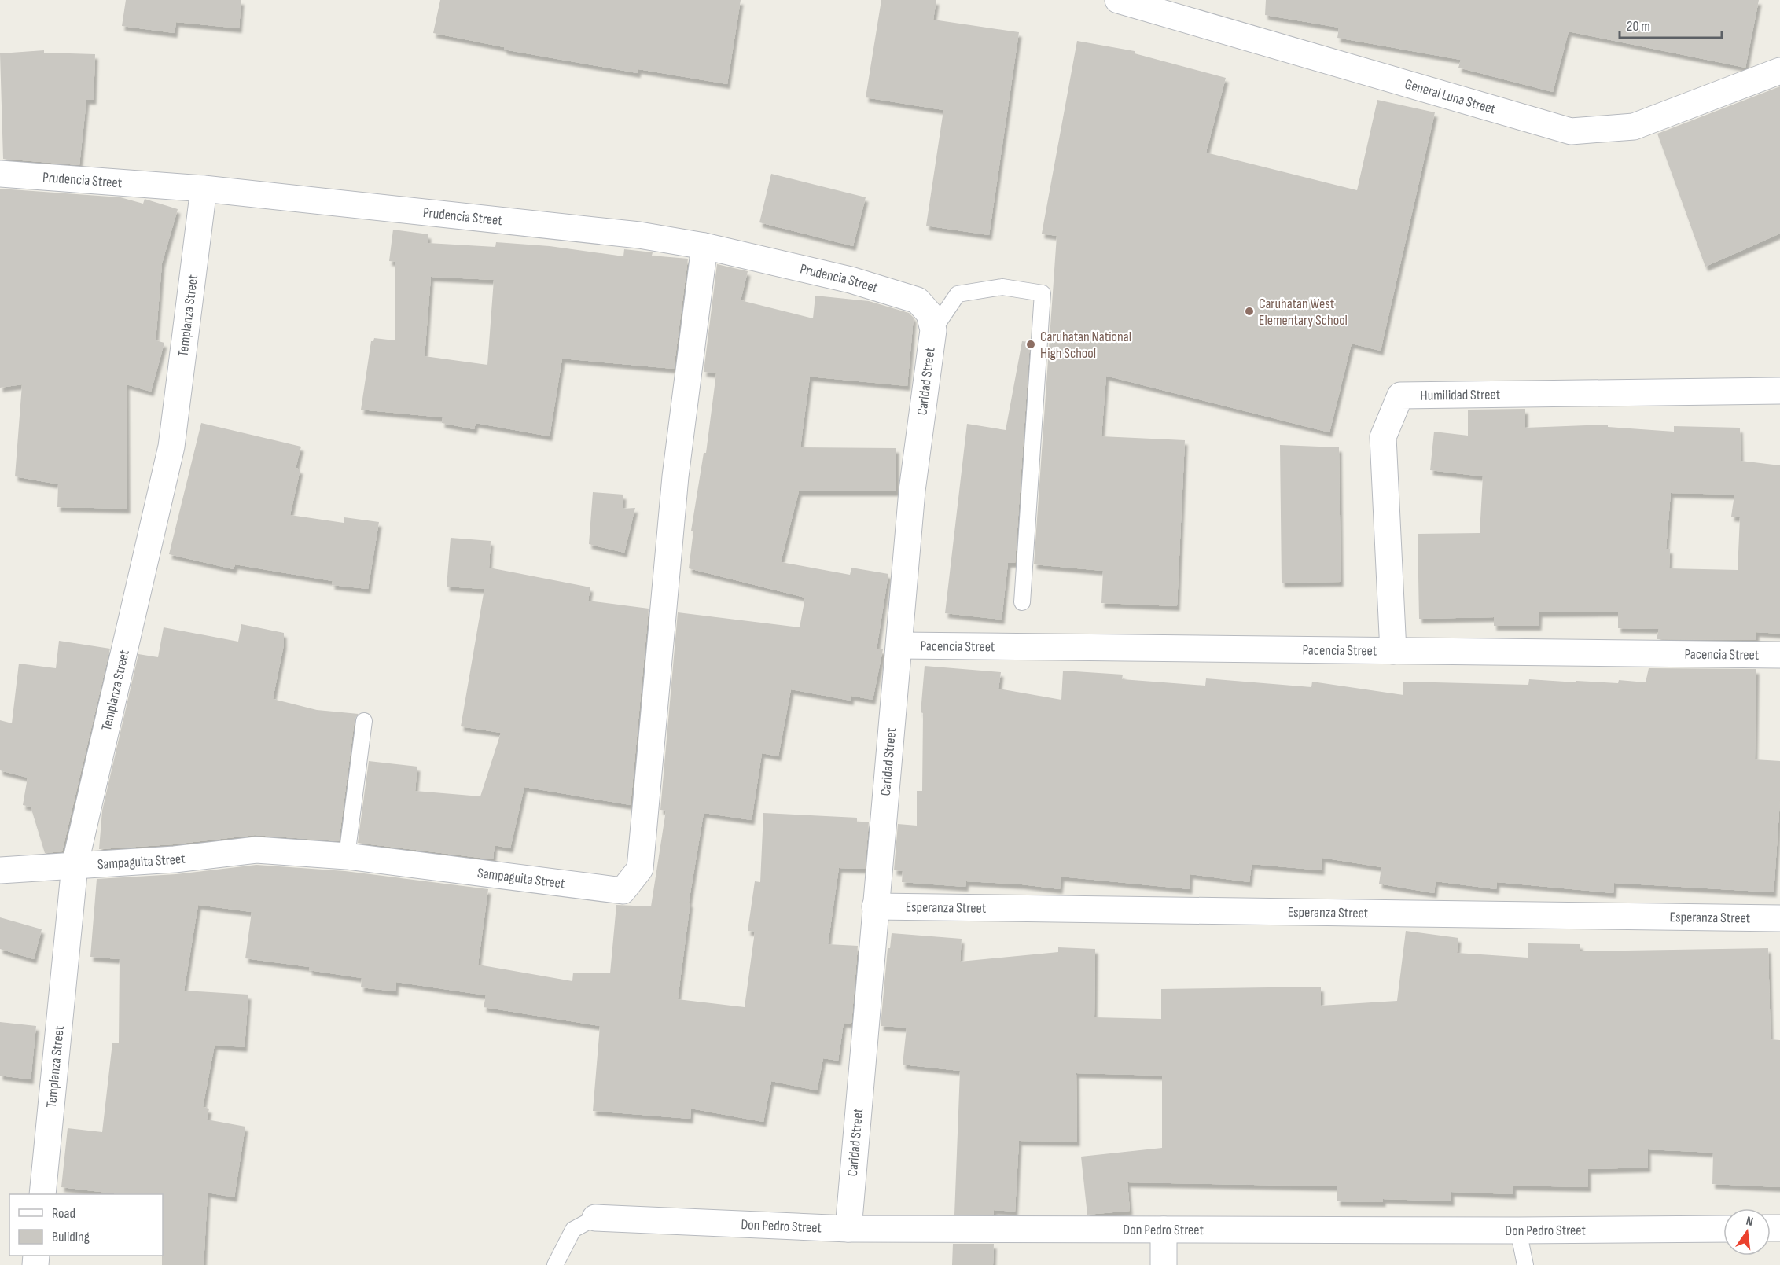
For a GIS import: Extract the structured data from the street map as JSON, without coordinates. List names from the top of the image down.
{
  "streets": {
    "street": [
      "General Luna Street",
      "Prudencia Street",
      "Templanza Street",
      "Caridad Street",
      "Humilidad Street",
      "Pacencia Street",
      "Sampaguita Street",
      "Esperanza Street",
      "Don Pedro Street"
    ]
  },
  "crossings": [
    ["Prudencia Street", "Templanza Street"],
    ["Prudencia Street", "Caridad Street"],
    ["Prudencia Street", "Sampaguita Street"],
    ["Templanza Street", "Sampaguita Street"],
    ["Caridad Street", "Pacencia Street"],
    ["Caridad Street", "Esperanza Street"],
    ["Caridad Street", "Don Pedro Street"],
    ["Humilidad Street", "Pacencia Street"]
  ],
  "places": ["Caruhatan West Elementary School", "Caruhatan National High School"],
  "legend": ["Road", "Building"],
  "scale_bar": "20 m",
  "north": "top"
}
